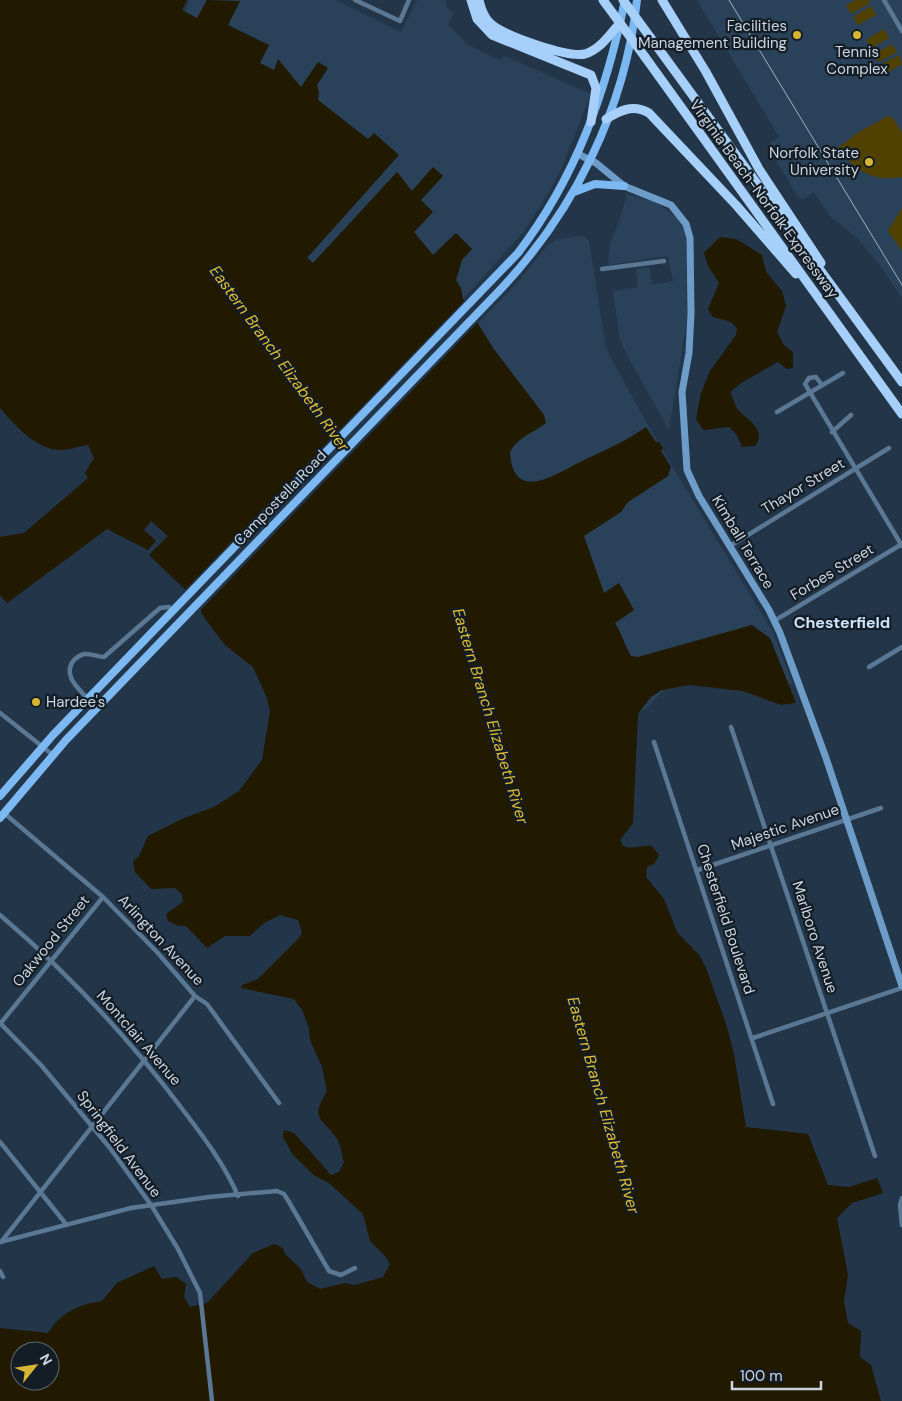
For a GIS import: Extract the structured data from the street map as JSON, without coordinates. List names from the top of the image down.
{
  "streets": {
    "highway": ["Virginia Beach-Norfolk Expressway"],
    "main road": ["Campostella Road"],
    "street": [
      "Thayor Street",
      "Kimball Terrace",
      "Forbes Street",
      "Majestic Avenue",
      "Chesterfield Boulevard",
      "Marlboro Avenue",
      "Arlington Avenue",
      "Oakwood Street",
      "Montclair Avenue",
      "Springfield Avenue"
    ]
  },
  "crossings": [
    ["Virginia Beach-Norfolk Expressway", "Campostella Road"],
    ["Thayor Street", "Kimball Terrace"],
    ["Campostella Road", "Kimball Terrace"],
    ["Campostella Road", "Arlington Avenue"],
    ["Kimball Terrace", "Forbes Street"],
    ["Kimball Terrace", "Majestic Avenue"],
    ["Majestic Avenue", "Chesterfield Boulevard"],
    ["Majestic Avenue", "Marlboro Avenue"],
    ["Arlington Avenue", "Oakwood Street"],
    ["Oakwood Street", "Montclair Avenue"],
    ["Oakwood Street", "Springfield Avenue"]
  ],
  "districts": ["Chesterfield"],
  "water": ["Eastern Branch Elizabeth River"],
  "places": [
    "Facilities Management Building",
    "Tennis Complex",
    "Norfolk State University",
    "Hardee's"
  ],
  "scale_bar": "100 m",
  "north": "top right"
}
